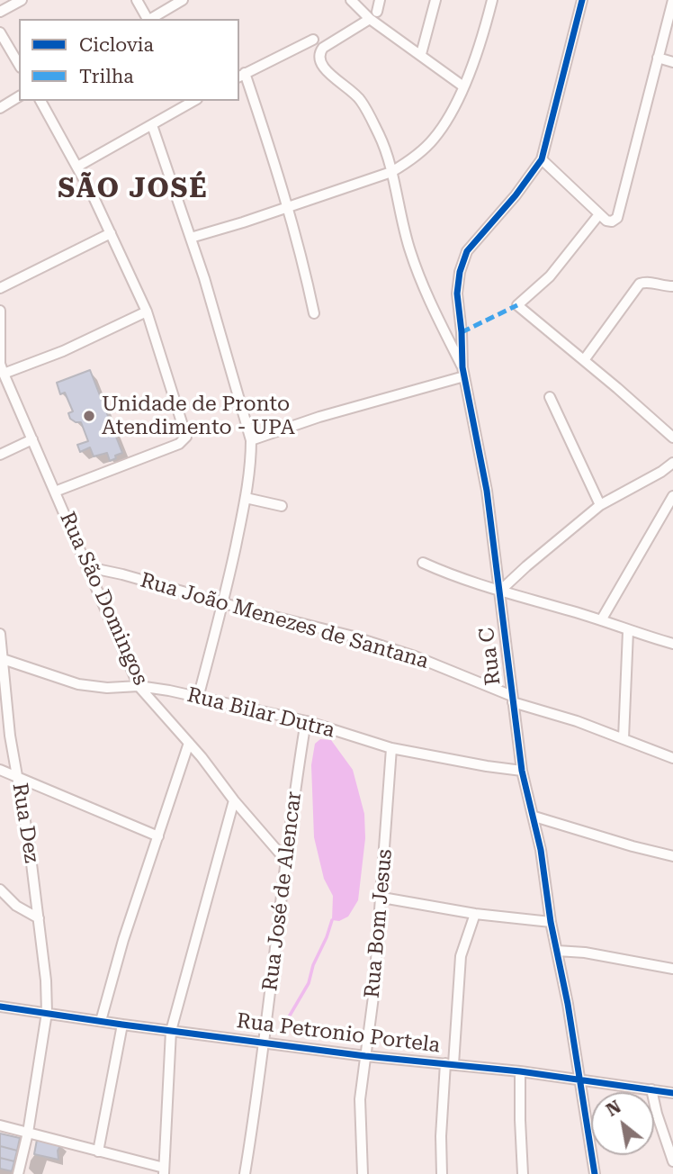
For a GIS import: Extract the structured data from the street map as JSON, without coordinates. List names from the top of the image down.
{
  "streets": {
    "street": [
      "Rua São Domingos",
      "Rua João Menezes de Santana",
      "Rua C",
      "Rua Bilar Dutra",
      "Rua Dez",
      "Rua José de Alencar",
      "Rua Bom Jesus",
      "Rua Petronio Portela"
    ]
  },
  "crossings": [
    ["Rua São Domingos", "Rua João Menezes de Santana"],
    ["Rua São Domingos", "Rua Bilar Dutra"],
    ["Rua São Domingos", "Rua José de Alencar"],
    ["Rua João Menezes de Santana", "Rua C"],
    ["Rua C", "Rua Bilar Dutra"],
    ["Rua C", "Rua Petronio Portela"],
    ["Rua Bilar Dutra", "Rua Dez"],
    ["Rua Bilar Dutra", "Rua José de Alencar"],
    ["Rua Bilar Dutra", "Rua Bom Jesus"],
    ["Rua Dez", "Rua Petronio Portela"],
    ["Rua José de Alencar", "Rua Petronio Portela"],
    ["Rua Bom Jesus", "Rua Petronio Portela"]
  ],
  "districts": ["SÃO JOSÉ"],
  "places": ["Unidade de Pronto Atendimento - UPA"],
  "legend": ["Ciclovia", "Trilha"],
  "north": "top left"
}
